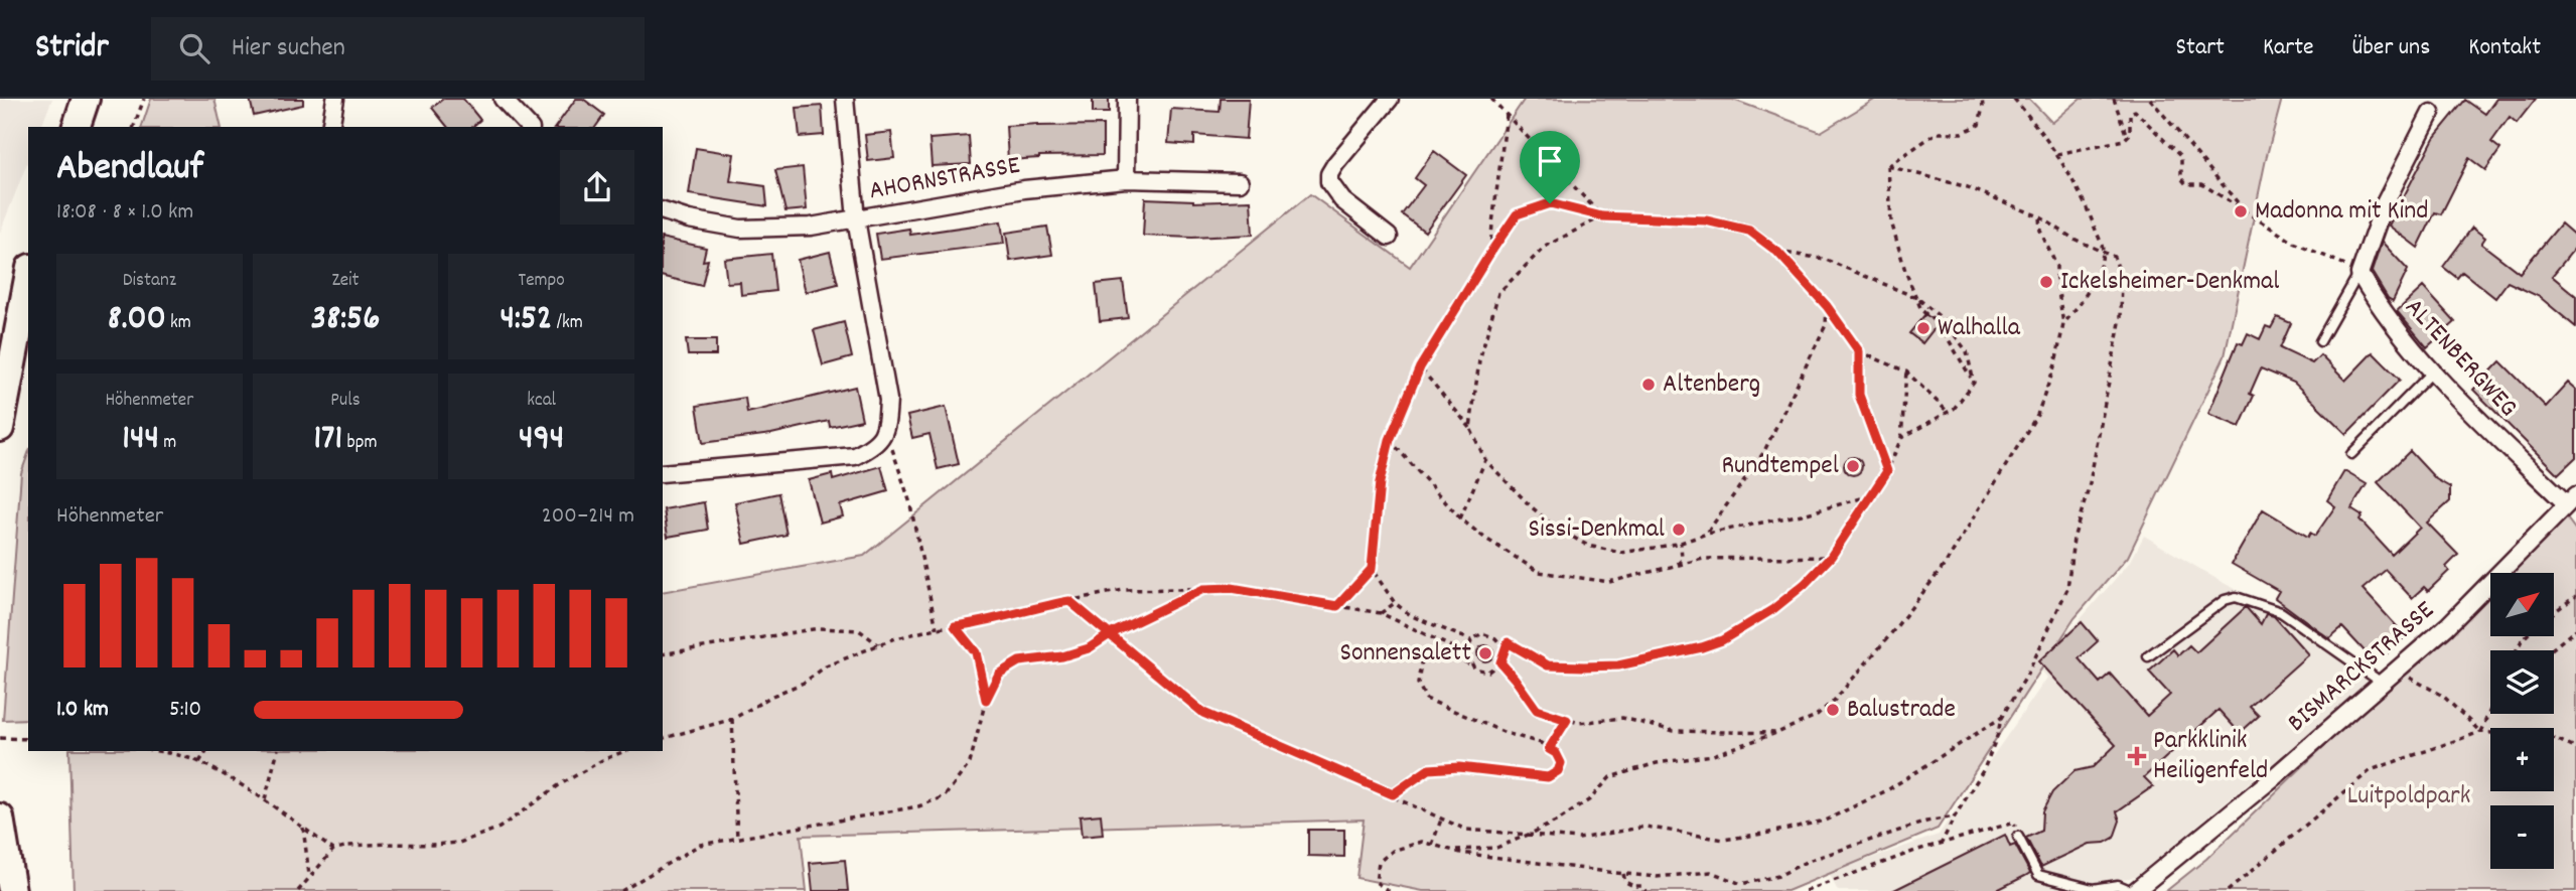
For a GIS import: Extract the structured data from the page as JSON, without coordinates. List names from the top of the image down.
{
  "streets": {
    "street": ["AHORNSTRASSE", "ALTENBERGWEG", "BISMARCKSTRASSE"]
  },
  "crossings": [
    ["ALTENBERGWEG", "BISMARCKSTRASSE"]
  ],
  "parks": ["Luitpoldpark"],
  "places": {
    "other": [
      "Madonna mit Kind",
      "Ickelsheimer-Denkmal",
      "Walhalla",
      "Altenberg",
      "Rundtempel",
      "Sissi-Denkmal",
      "Sonnensalett",
      "Balustrade"
    ],
    "health": ["Parkklinik Heiligenfeld"]
  },
  "north": "top right",
  "page": {
    "header": "Stridr",
    "search": "Hier suchen",
    "nav": [
      "Start",
      "Karte",
      "Über uns",
      "Kontakt"
    ],
    "heading": ["Abendlauf", "18:08 · 8 × 1.0 km"],
    "stats": [
      ["Distanz", "8.00 km"],
      ["Zeit", "38:56"],
      ["Tempo", "4:52 /km"],
      ["Höhenmeter", "144 m"],
      ["Puls", "171 bpm"],
      ["kcal", "494"]
    ],
    "chart": ["Höhenmeter", "200–214 m"],
    "map_buttons": ["+", "−"],
    "list": [
      {
        "name": "1.0 km",
        "note": "5:10"
      }
    ]
  }
}
